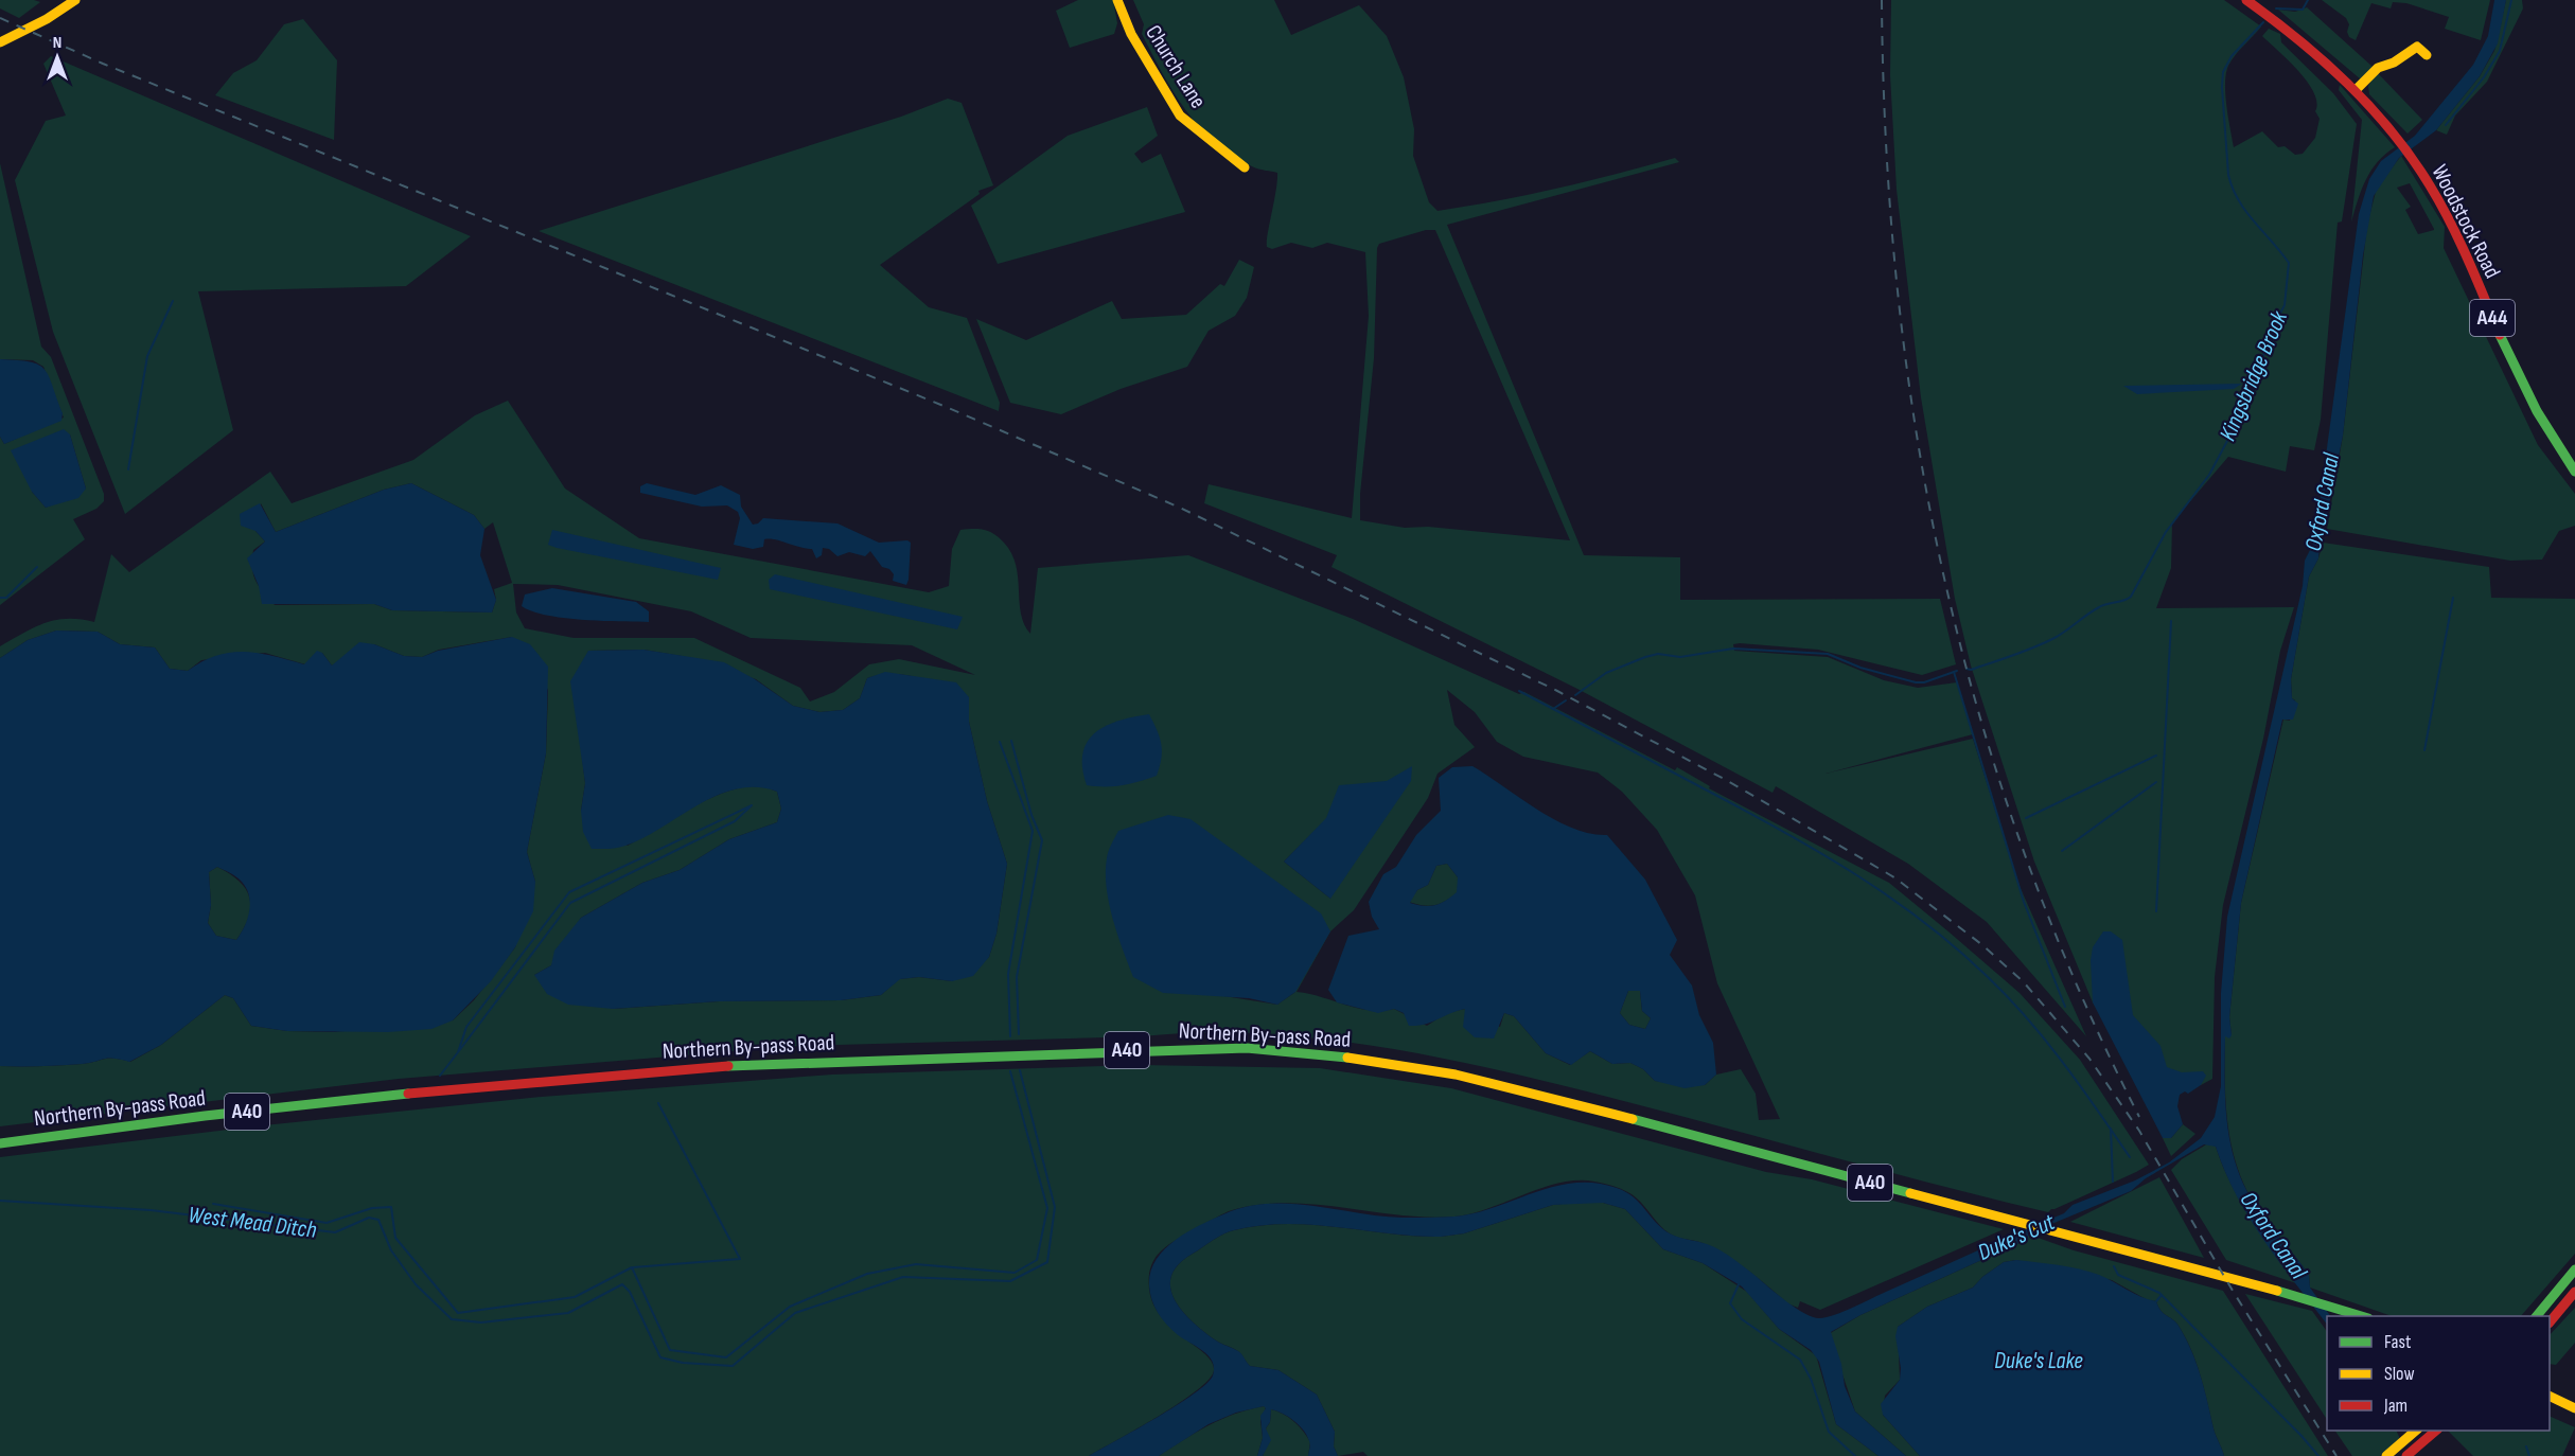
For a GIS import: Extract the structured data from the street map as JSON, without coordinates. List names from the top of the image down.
{
  "streets": {
    "main road": [
      "Church Lane",
      "Woodstock Road",
      "A44",
      "Northern By-pass Road",
      "A40"
    ]
  },
  "crossings": [
    ["Woodstock Road", "A44"]
  ],
  "water": [
    "Kingsbridge Brook",
    "Oxford Canal",
    "West Mead Ditch",
    "Duke's Cut",
    "Duke's Lake"
  ],
  "legend": ["Fast", "Slow", "Jam"],
  "north": "top"
}
